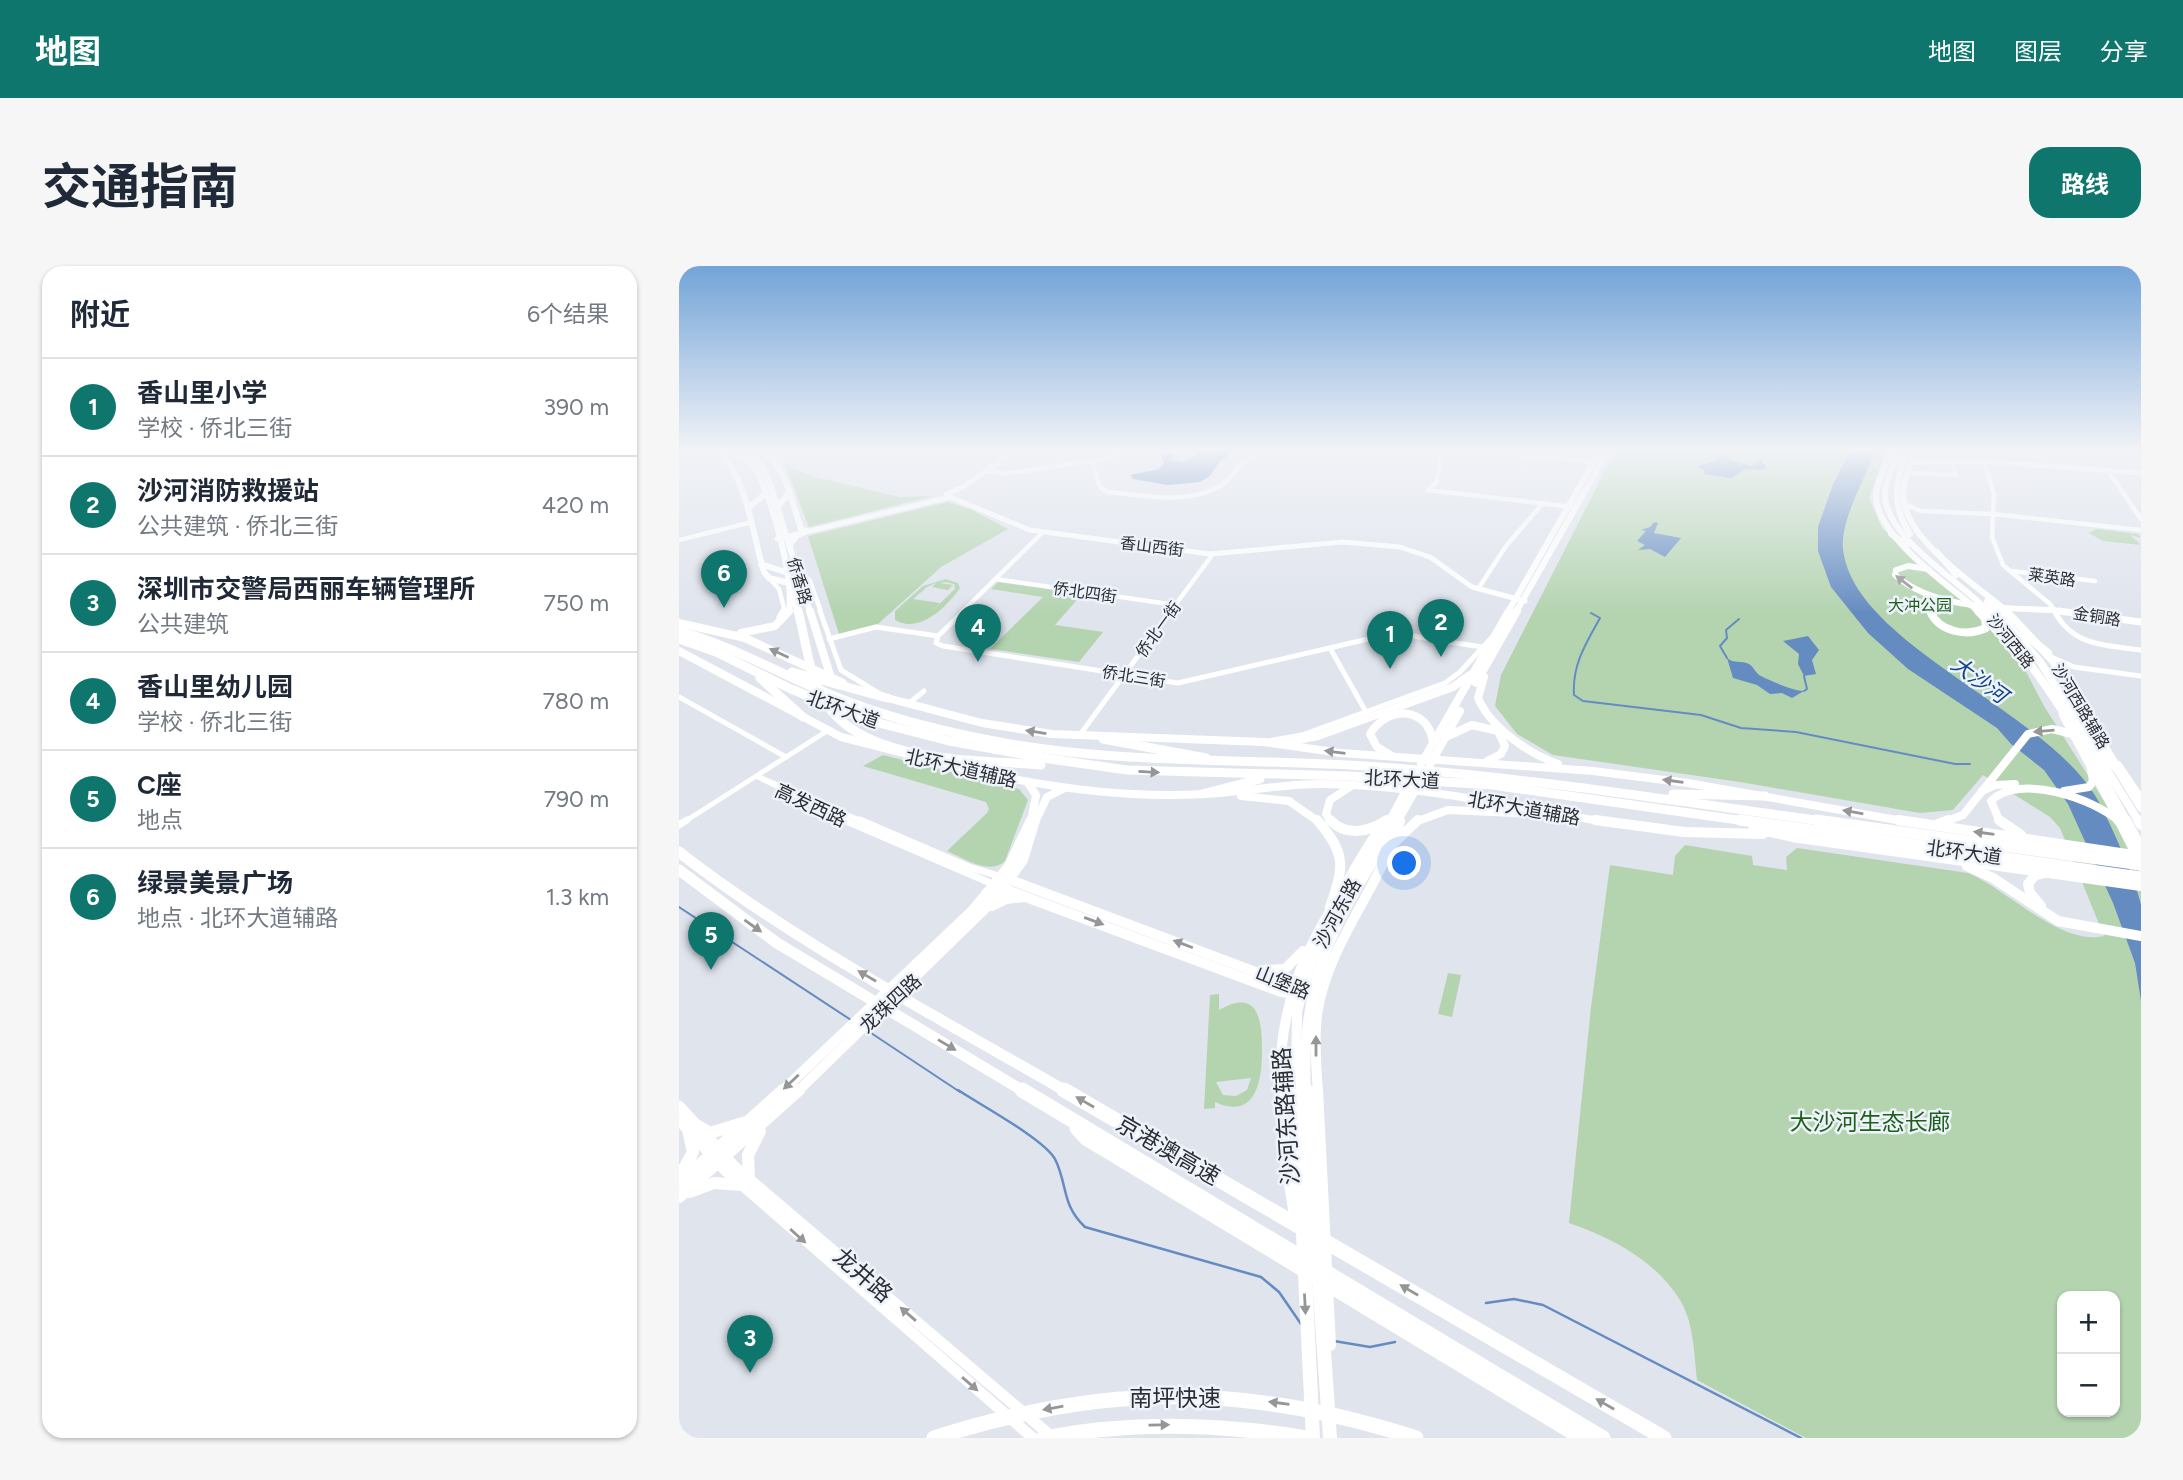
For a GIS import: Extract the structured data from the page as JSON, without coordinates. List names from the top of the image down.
{
  "streets": {
    "highway": ["北环大道", "京港澳高速", "南坪快速"],
    "main road": [
      "侨香路",
      "沙河西路",
      "沙河西路辅路",
      "北环大道辅路",
      "沙河东路",
      "山堡路",
      "龙珠四路",
      "沙河东路辅路"
    ],
    "street": [
      "香山西街",
      "莱英路",
      "侨北四街",
      "金铜路",
      "侨北一街",
      "侨北三街",
      "高发西路",
      "龙井路"
    ]
  },
  "crossings": [
    ["香山西街", "侨香路"],
    ["香山西街", "侨北一街"],
    ["香山西街", "沙河东路"],
    ["侨香路", "北环大道辅路"],
    ["侨北四街", "侨北一街"],
    ["侨北一街", "侨北三街"],
    ["侨北一街", "北环大道辅路"],
    ["沙河西路", "沙河西路辅路"],
    ["侨北三街", "沙河东路"],
    ["沙河西路辅路", "北环大道"],
    ["北环大道", "北环大道辅路"],
    ["北环大道辅路", "龙珠四路"],
    ["高发西路", "山堡路"],
    ["高发西路", "龙珠四路"],
    ["沙河东路", "沙河东路辅路"],
    ["山堡路", "龙珠四路"],
    ["山堡路", "沙河东路辅路"],
    ["龙珠四路", "龙井路"]
  ],
  "water": ["大沙河"],
  "parks": ["大冲公园", "大沙河生态长廊"],
  "page": {
    "header": "地图",
    "nav": ["地图", "图层", "分享"],
    "title": "交通指南",
    "buttons": "路线",
    "heading": ["附近", "6个结果"],
    "list": [
      {
        "mark": "1",
        "name": "香山里小学",
        "note": "学校 · 侨北三街",
        "value": "390 m"
      },
      {
        "mark": "2",
        "name": "沙河消防救援站",
        "note": "公共建筑 · 侨北三街",
        "value": "420 m"
      },
      {
        "mark": "3",
        "name": "深圳市交警局西丽车辆管理所",
        "note": "公共建筑",
        "value": "750 m"
      },
      {
        "mark": "4",
        "name": "香山里幼儿园",
        "note": "学校 · 侨北三街",
        "value": "780 m"
      },
      {
        "mark": "5",
        "name": "C座",
        "note": "地点",
        "value": "790 m"
      },
      {
        "mark": "6",
        "name": "绿景美景广场",
        "note": "地点 · 北环大道辅路",
        "value": "1.3 km"
      }
    ],
    "pins": [
      "6",
      "2",
      "4",
      "1",
      "5",
      "3"
    ],
    "map_buttons": ["+", "−"]
  }
}
